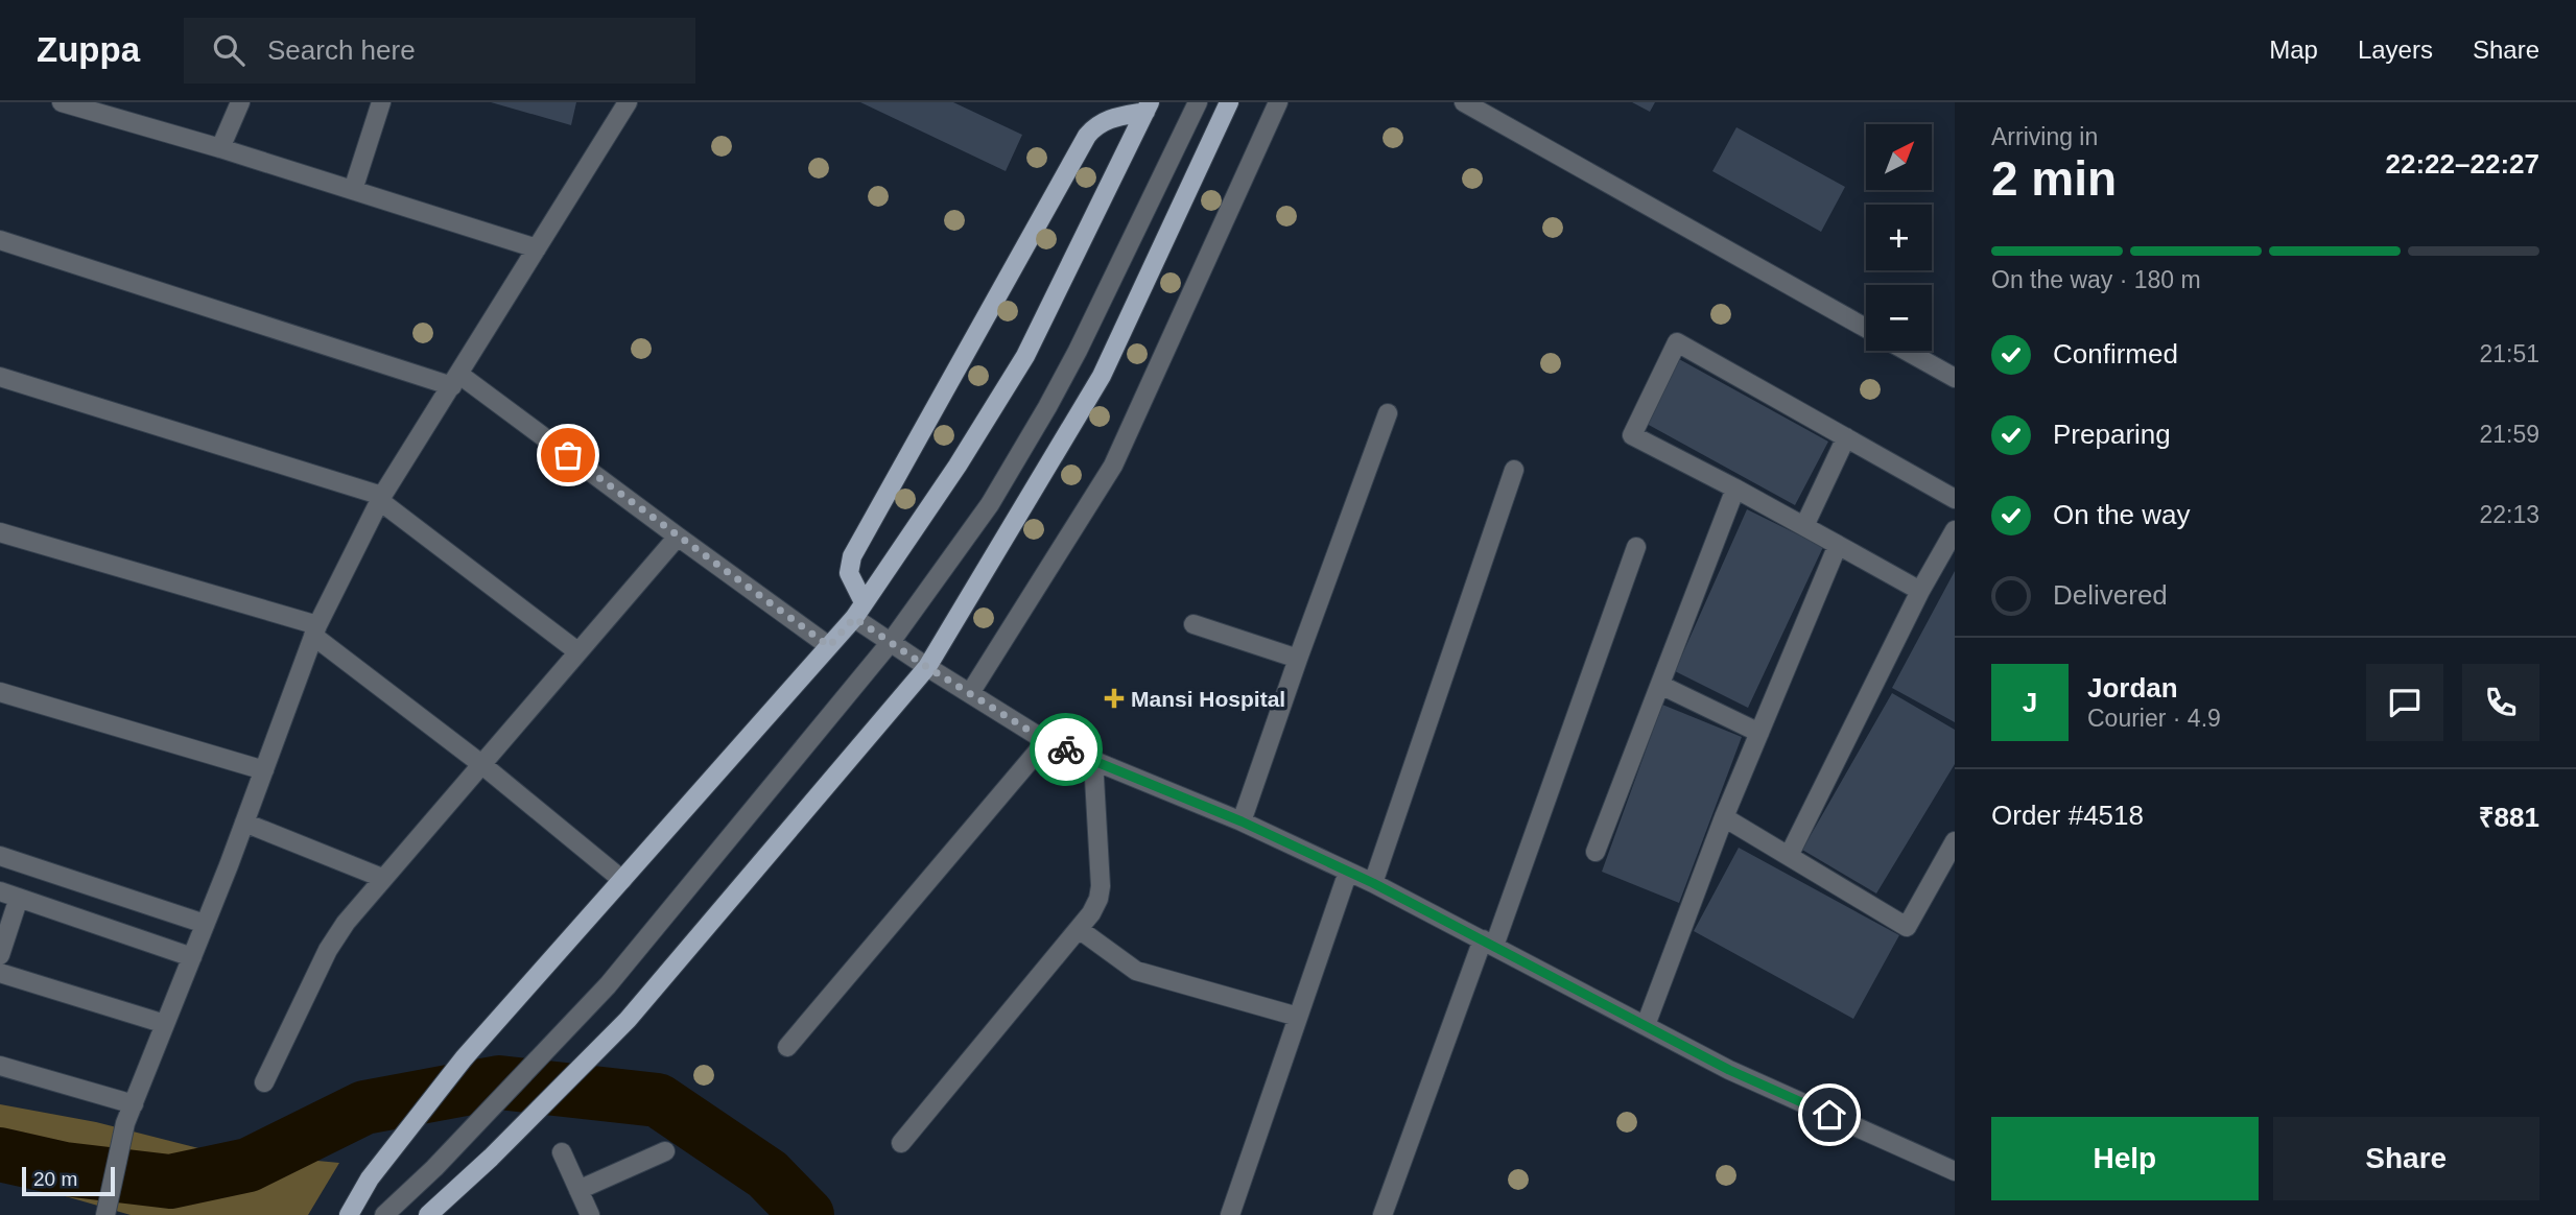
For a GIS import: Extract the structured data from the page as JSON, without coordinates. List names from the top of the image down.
{
  "places": {
    "health": ["Mansi Hospital"]
  },
  "scale_bar": "20 m",
  "north": "top right",
  "page": {
    "header": "Zuppa",
    "search": "Search here",
    "nav": ["Map", "Layers", "Share"],
    "heading": ["2 min", "Arriving in", "22:22–22:27"],
    "panel": [
      "Jordan",
      "Courier · 4.9",
      "Order #4518",
      "₹881"
    ],
    "map_buttons": ["+", "−"],
    "bar": "On the way · 180 m",
    "list": [
      ["Confirmed", "21:51"],
      ["Preparing", "21:59"],
      ["On the way", "22:13"],
      "Delivered"
    ],
    "round": "J",
    "buttons": ["Help", "Share"],
    "scale": "20 m"
  }
}
